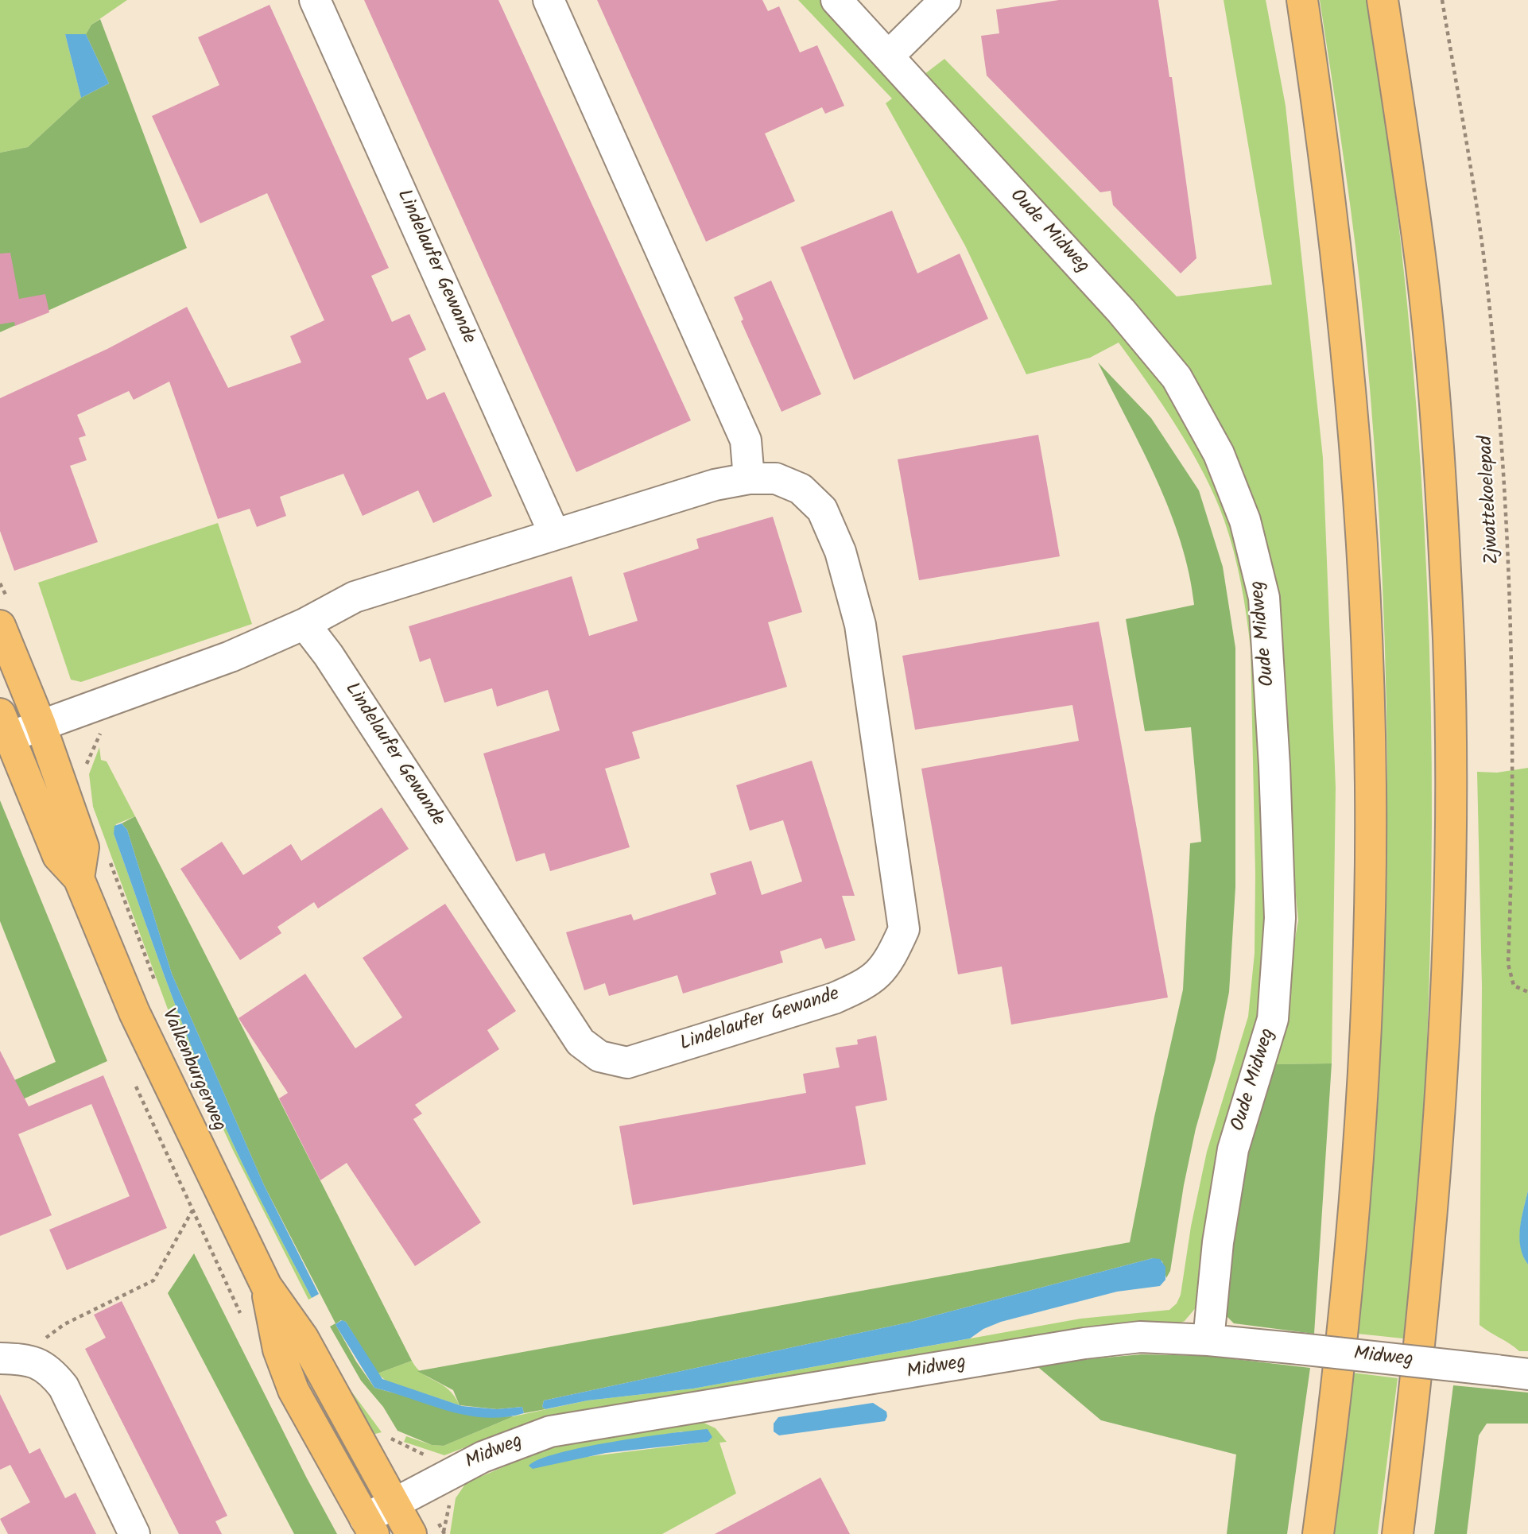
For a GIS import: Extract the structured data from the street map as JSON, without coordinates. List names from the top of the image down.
{
  "streets": {
    "main road": ["Valkenburgerweg"],
    "street": ["Oude Midweg", "Lindelaufer Gewande", "Midweg"],
    "path": ["Zjwattekoelepad"]
  },
  "crossings": [
    ["Oude Midweg", "Midweg"],
    ["Lindelaufer Gewande", "Valkenburgerweg"],
    ["Valkenburgerweg", "Midweg"]
  ]
}
